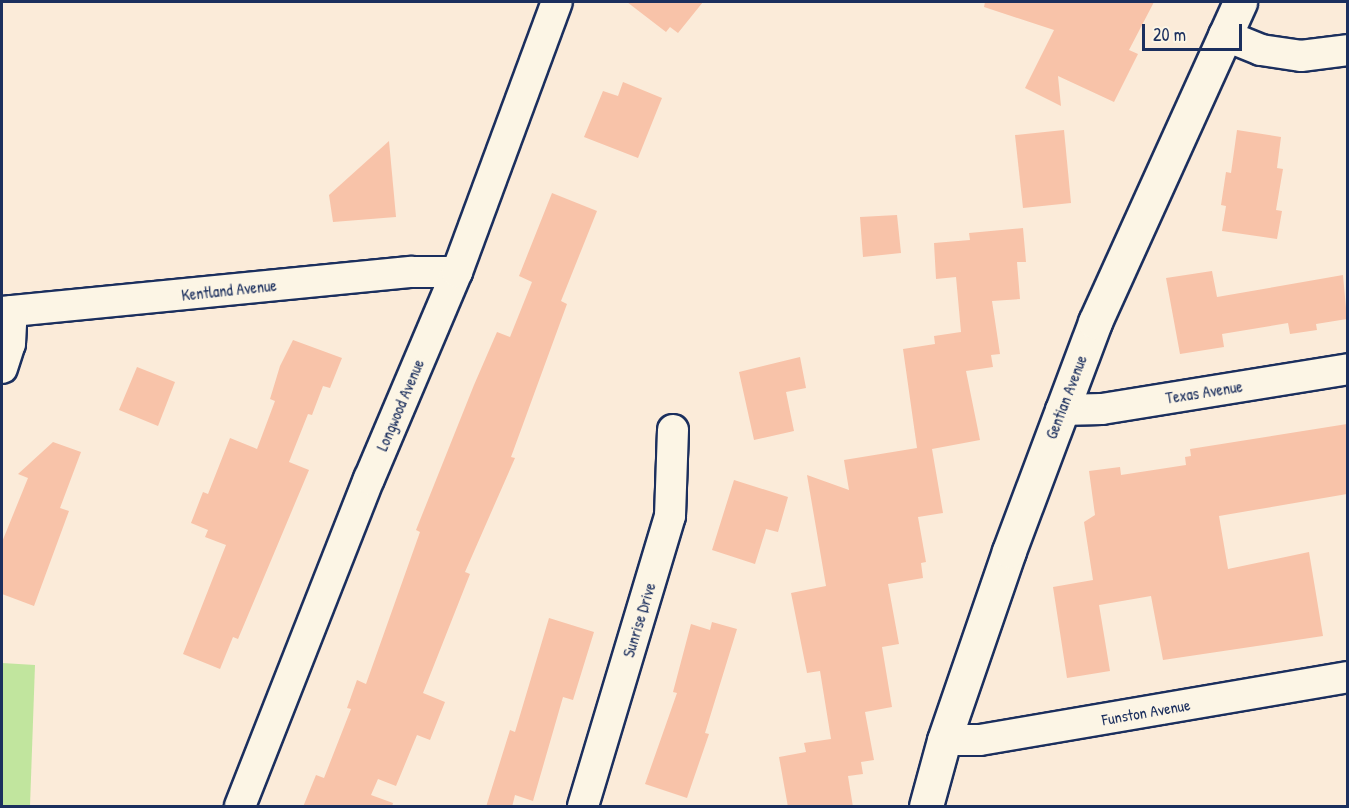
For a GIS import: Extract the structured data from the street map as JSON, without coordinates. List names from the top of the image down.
{
  "streets": {
    "street": [
      "Kentland Avenue",
      "Texas Avenue",
      "Gentian Avenue",
      "Longwood Avenue",
      "Sunrise Drive",
      "Funston Avenue"
    ]
  },
  "crossings": [
    ["Kentland Avenue", "Longwood Avenue"],
    ["Texas Avenue", "Gentian Avenue"],
    ["Gentian Avenue", "Funston Avenue"]
  ],
  "scale_bar": "20 m"
}
